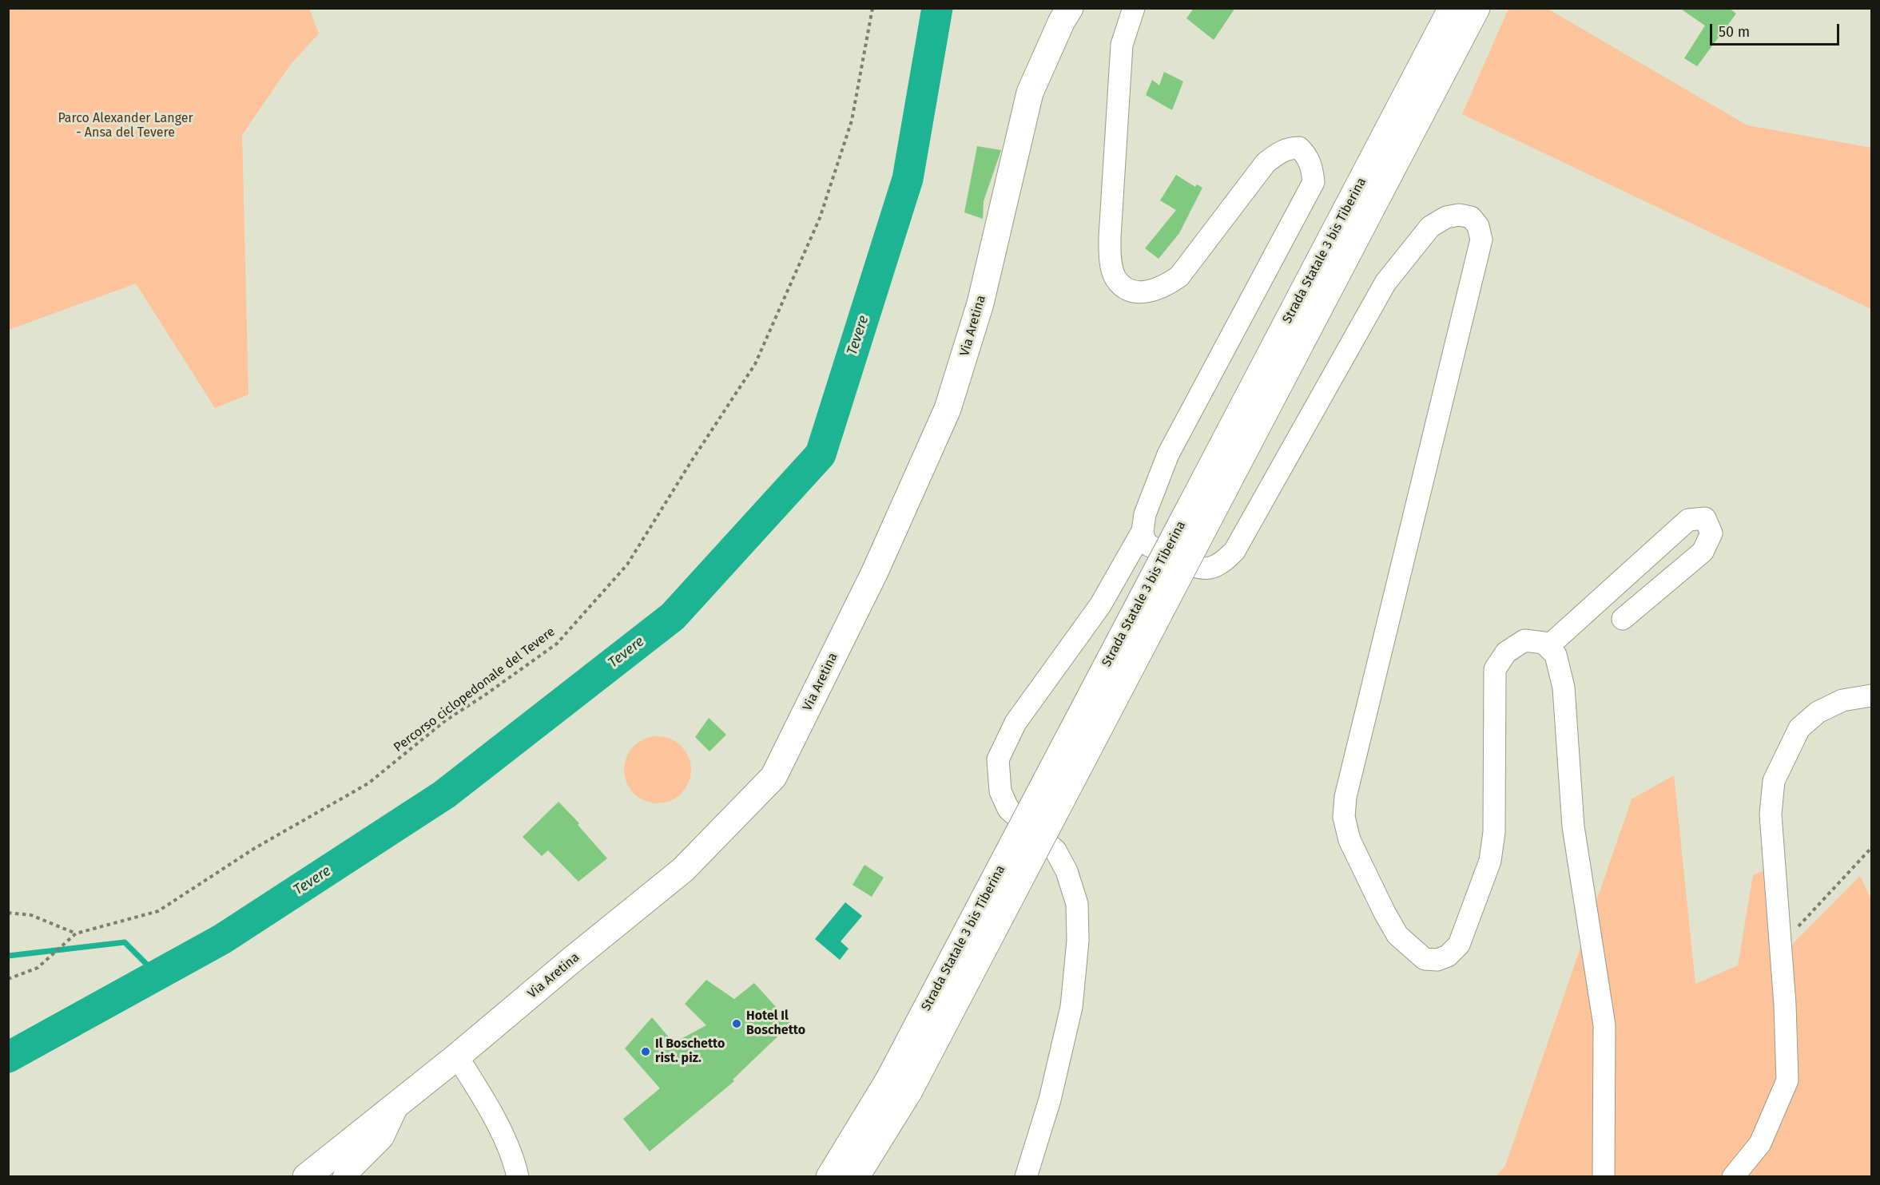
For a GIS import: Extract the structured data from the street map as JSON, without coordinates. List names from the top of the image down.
{
  "streets": {
    "main road": ["Strada Statale 3 bis Tiberina", "Via Aretina"],
    "path": ["Percorso ciclopedonale del Tevere"]
  },
  "water": ["Tevere"],
  "parks": ["Parco Alexander Langer - Ansa del Tevere"],
  "places": ["Hotel Il Boschetto", "Il Boschetto rist. piz."],
  "scale_bar": "50 m"
}
